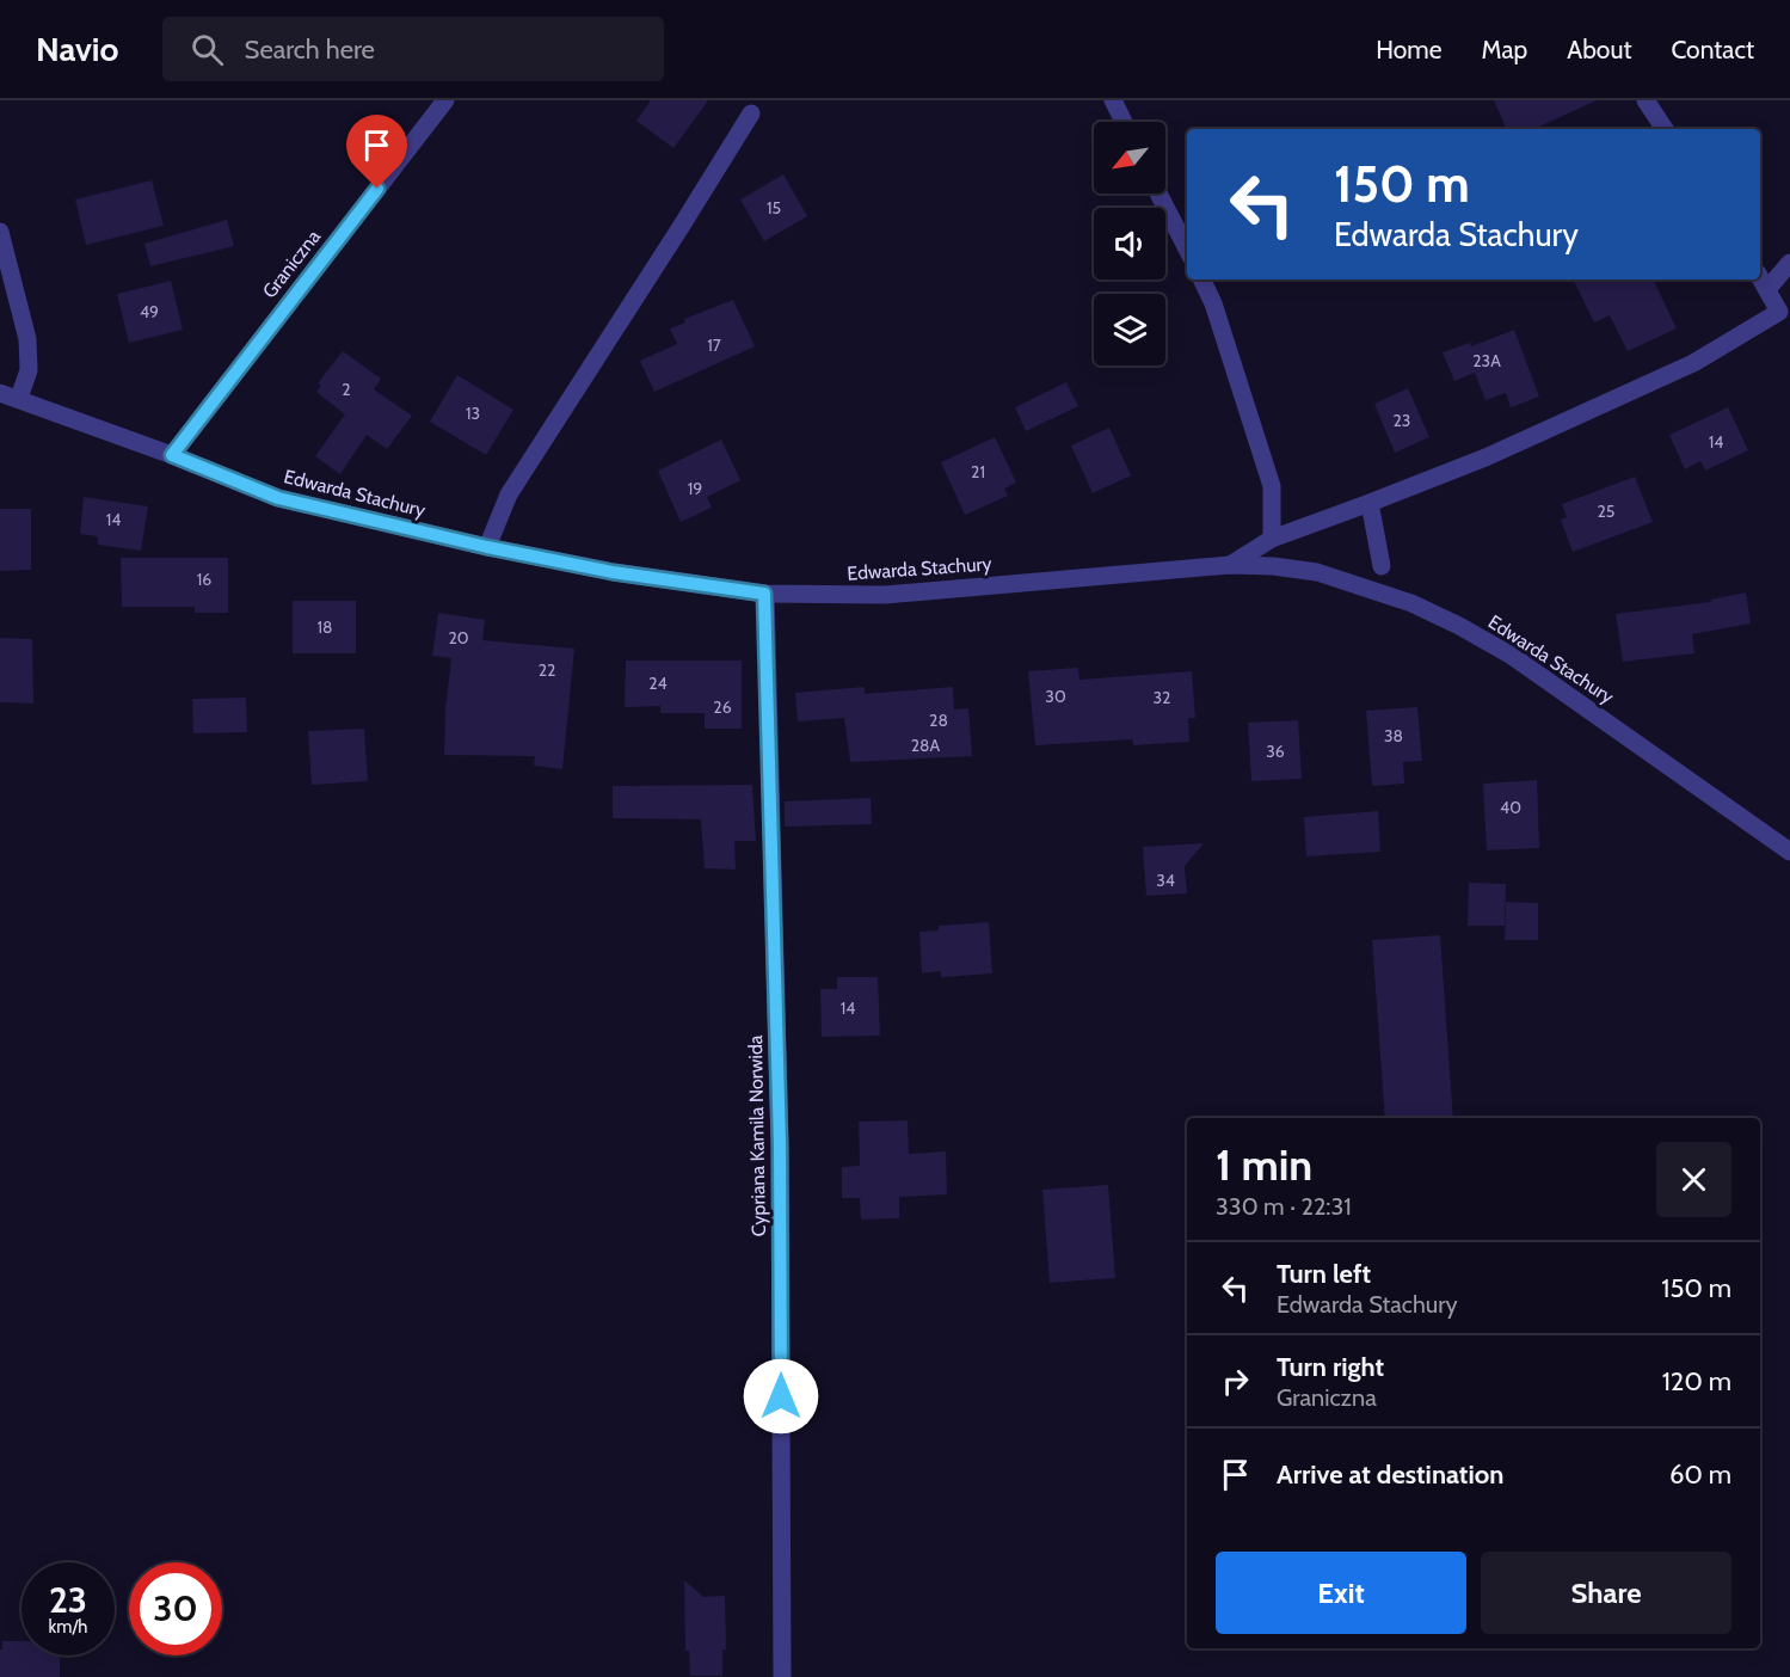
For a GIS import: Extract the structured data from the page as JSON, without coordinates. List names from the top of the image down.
{
  "streets": {
    "street": ["Graniczna", "Edwarda Stachury", "Cypriana Kamila Norwida"]
  },
  "crossings": [
    ["Graniczna", "Edwarda Stachury"],
    ["Edwarda Stachury", "Cypriana Kamila Norwida"]
  ],
  "house_numbers": [
    "15",
    "49",
    "17",
    "23A",
    "2",
    "13",
    "23",
    "14",
    "21",
    "19",
    "25",
    "14",
    "16",
    "18",
    "20",
    "22",
    "24",
    "30",
    "32",
    "26",
    "28",
    "38",
    "28A",
    "36",
    "40",
    "34",
    "14"
  ],
  "north": "bottom left",
  "page": {
    "header": "Navio",
    "search": "Search here",
    "nav": [
      "Home",
      "Map",
      "About",
      "Contact"
    ],
    "turn": ["150 m", "Edwarda Stachury"],
    "heading": ["1 min", "330 m · 22:31"],
    "list": [
      {
        "name": "Turn left",
        "note": "Edwarda Stachury",
        "value": "150 m"
      },
      {
        "name": "Turn right",
        "note": "Graniczna",
        "value": "120 m"
      },
      {
        "name": "Arrive at destination",
        "value": "60 m"
      }
    ],
    "buttons": ["Exit", "Share"],
    "speed": "23 km/h",
    "limit": "30"
  }
}
